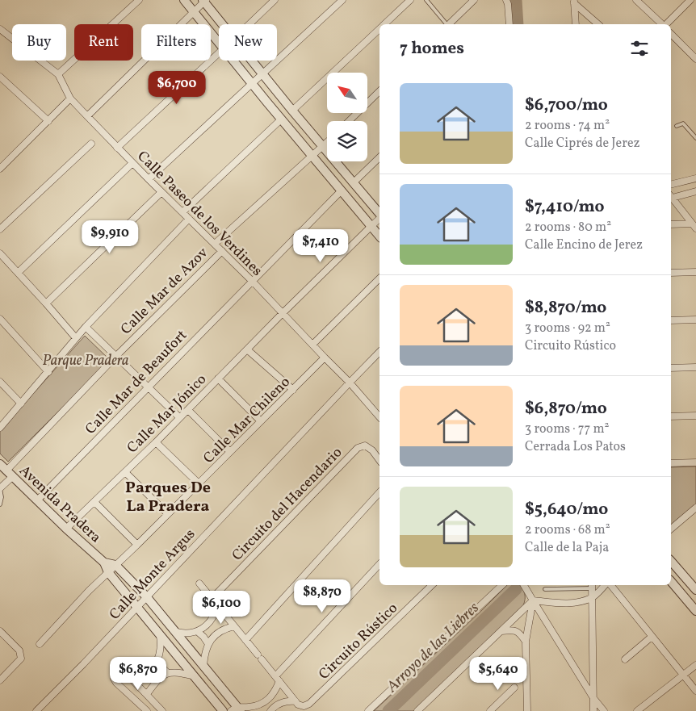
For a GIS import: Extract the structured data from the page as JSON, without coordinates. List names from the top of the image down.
{
  "streets": {
    "street": [
      "Calle Paseo de los Verdines",
      "Calle Mar de Azov",
      "Calle Mar de Beaufort",
      "Calle Mar Jónico",
      "Calle Mar Chileno",
      "Avenida Pradera",
      "Circuito del Hacendario",
      "Calle Monte Argus",
      "Circuito Rústico"
    ]
  },
  "crossings": [
    ["Calle Paseo de los Verdines", "Calle Mar de Azov"],
    ["Calle Paseo de los Verdines", "Calle Mar de Beaufort"],
    ["Calle Paseo de los Verdines", "Calle Mar Jónico"],
    ["Calle Paseo de los Verdines", "Calle Mar Chileno"],
    ["Calle Paseo de los Verdines", "Calle Monte Argus"],
    ["Calle Mar de Azov", "Avenida Pradera"],
    ["Calle Mar de Beaufort", "Avenida Pradera"],
    ["Calle Mar Jónico", "Avenida Pradera"],
    ["Calle Mar Chileno", "Avenida Pradera"],
    ["Avenida Pradera", "Calle Monte Argus"]
  ],
  "districts": ["Parques De La Pradera"],
  "water": ["Arroyo de las Liebres"],
  "parks": ["Parque Pradera"],
  "north": "top left",
  "page": {
    "chip": [
      "Buy",
      "Rent",
      "Filters",
      "New"
    ],
    "heading": "7 homes",
    "price": [
      "$6,700",
      "$9,910",
      "$7,410",
      "$8,870",
      "$6,100",
      "$6,870",
      "$5,640"
    ],
    "list": [
      {
        "name": "$6,700/mo",
        "note": "2 rooms · 74 m² · Calle Ciprés de Jerez"
      },
      {
        "name": "$7,410/mo",
        "note": "2 rooms · 80 m² · Calle Encino de Jerez"
      },
      {
        "name": "$8,870/mo",
        "note": "3 rooms · 92 m² · Circuito Rústico"
      },
      {
        "name": "$6,870/mo",
        "note": "3 rooms · 77 m² · Cerrada Los Patos"
      },
      {
        "name": "$5,640/mo",
        "note": "2 rooms · 68 m² · Calle de la Paja"
      }
    ]
  }
}
